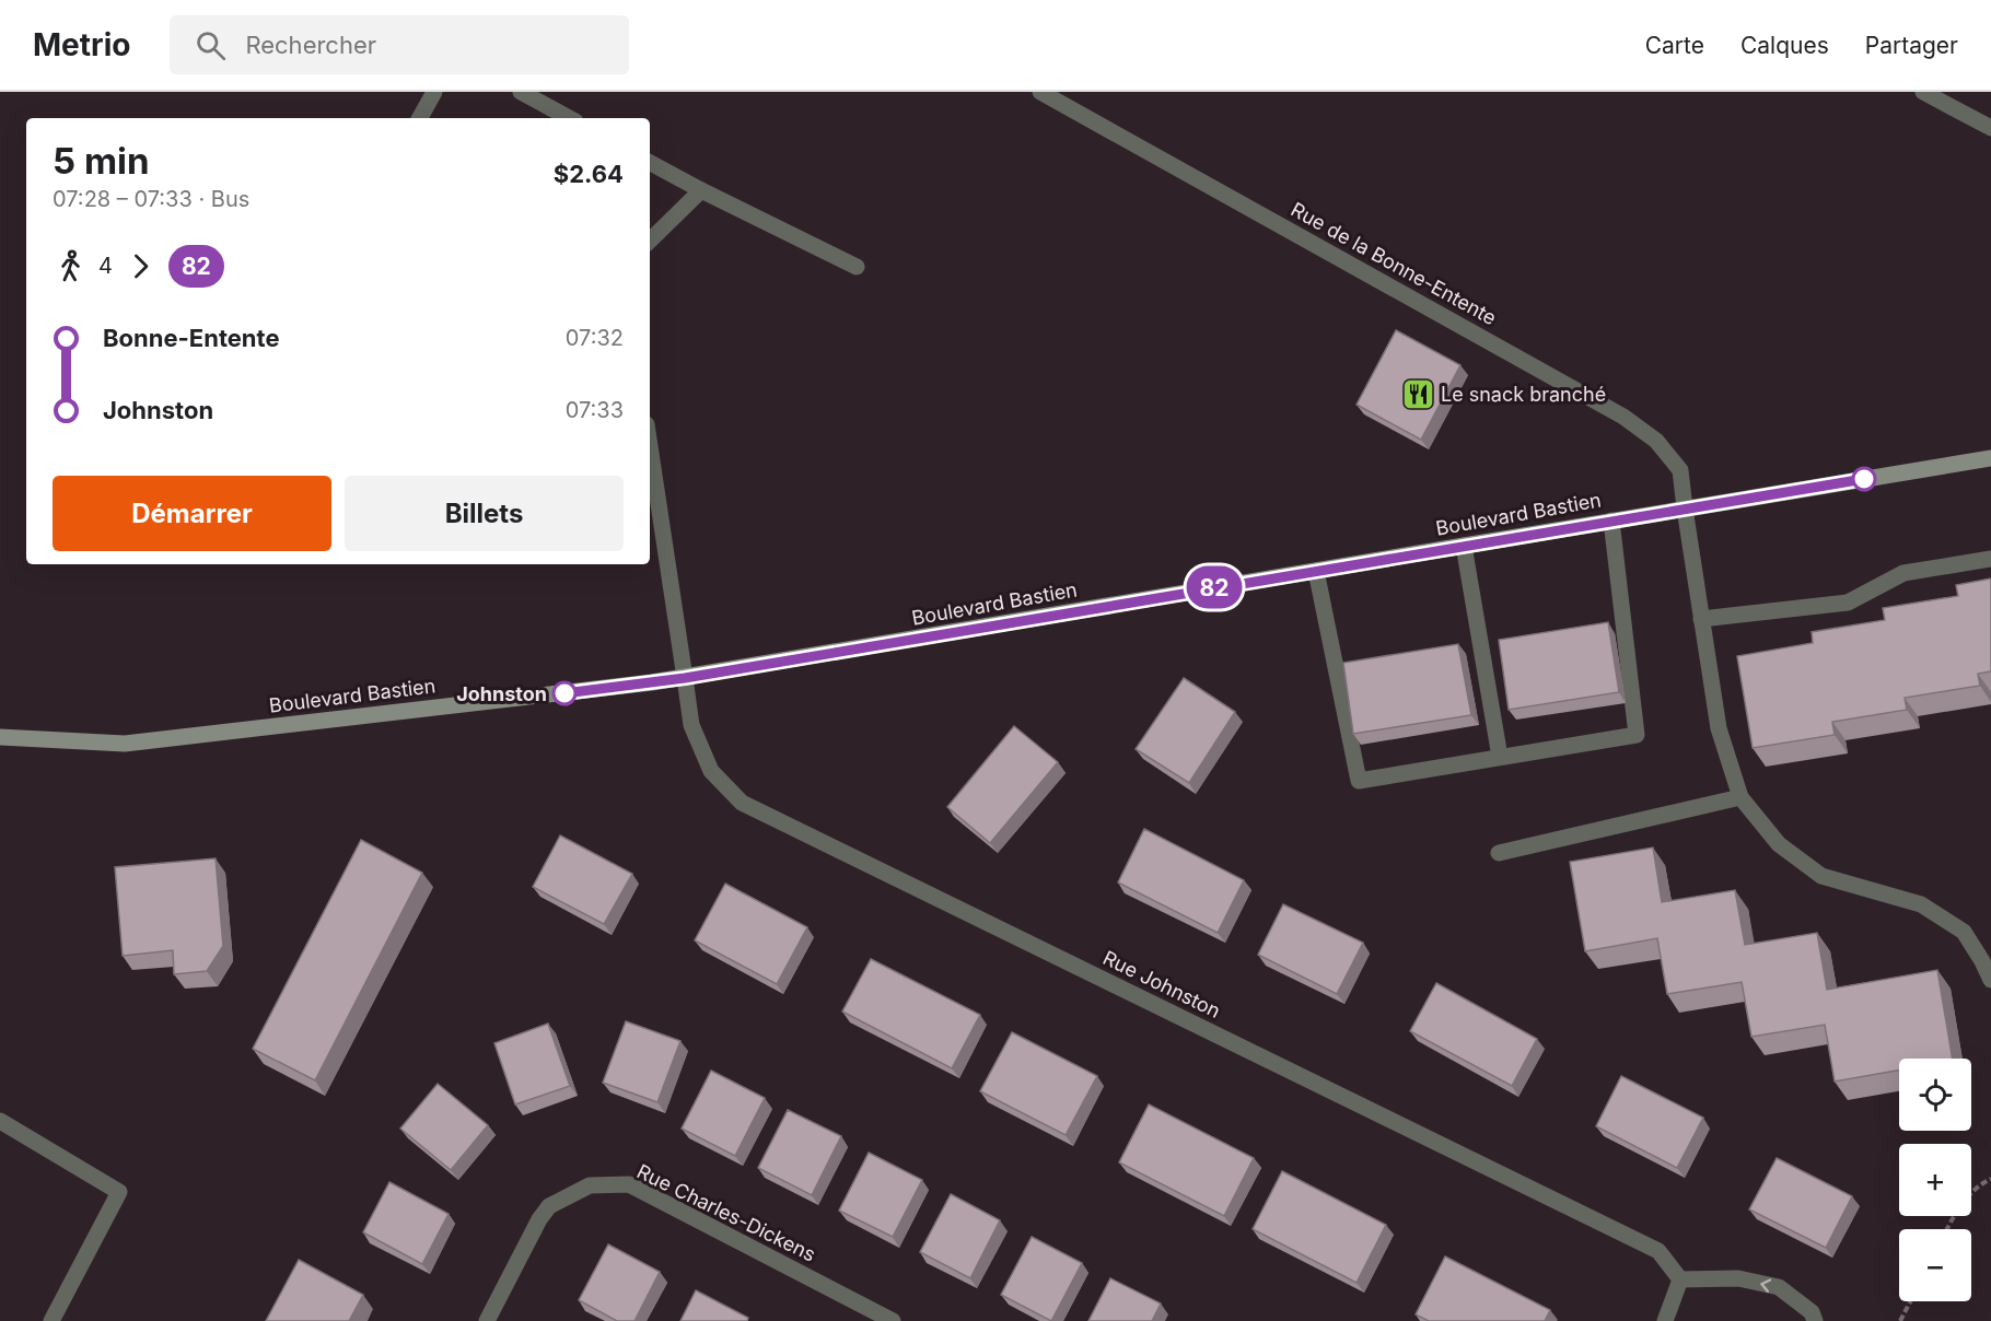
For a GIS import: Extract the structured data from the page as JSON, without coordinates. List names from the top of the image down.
{
  "streets": {
    "main road": ["Boulevard Bastien"],
    "street": ["Rue de la Bonne-Entente", "Rue Johnston", "Rue Charles-Dickens"]
  },
  "crossings": [
    ["Rue de la Bonne-Entente", "Boulevard Bastien"],
    ["Boulevard Bastien", "Rue Johnston"]
  ],
  "places": {
    "restaurant": ["Le snack branché"],
    "other": ["Johnston"]
  },
  "lines": ["bus line 82"],
  "page": {
    "header": "Metrio",
    "search": "Rechercher",
    "nav": ["Carte", "Calques", "Partager"],
    "on_map": "82",
    "heading": ["5 min", "07:28 – 07:33 · Bus", "$2.64"],
    "legs": ["4", "82"],
    "list": [
      {
        "name": "Bonne-Entente",
        "value": "07:32"
      },
      {
        "name": "Johnston",
        "value": "07:33"
      }
    ],
    "buttons": ["Démarrer", "Billets"],
    "map_buttons": ["+", "−"]
  }
}
